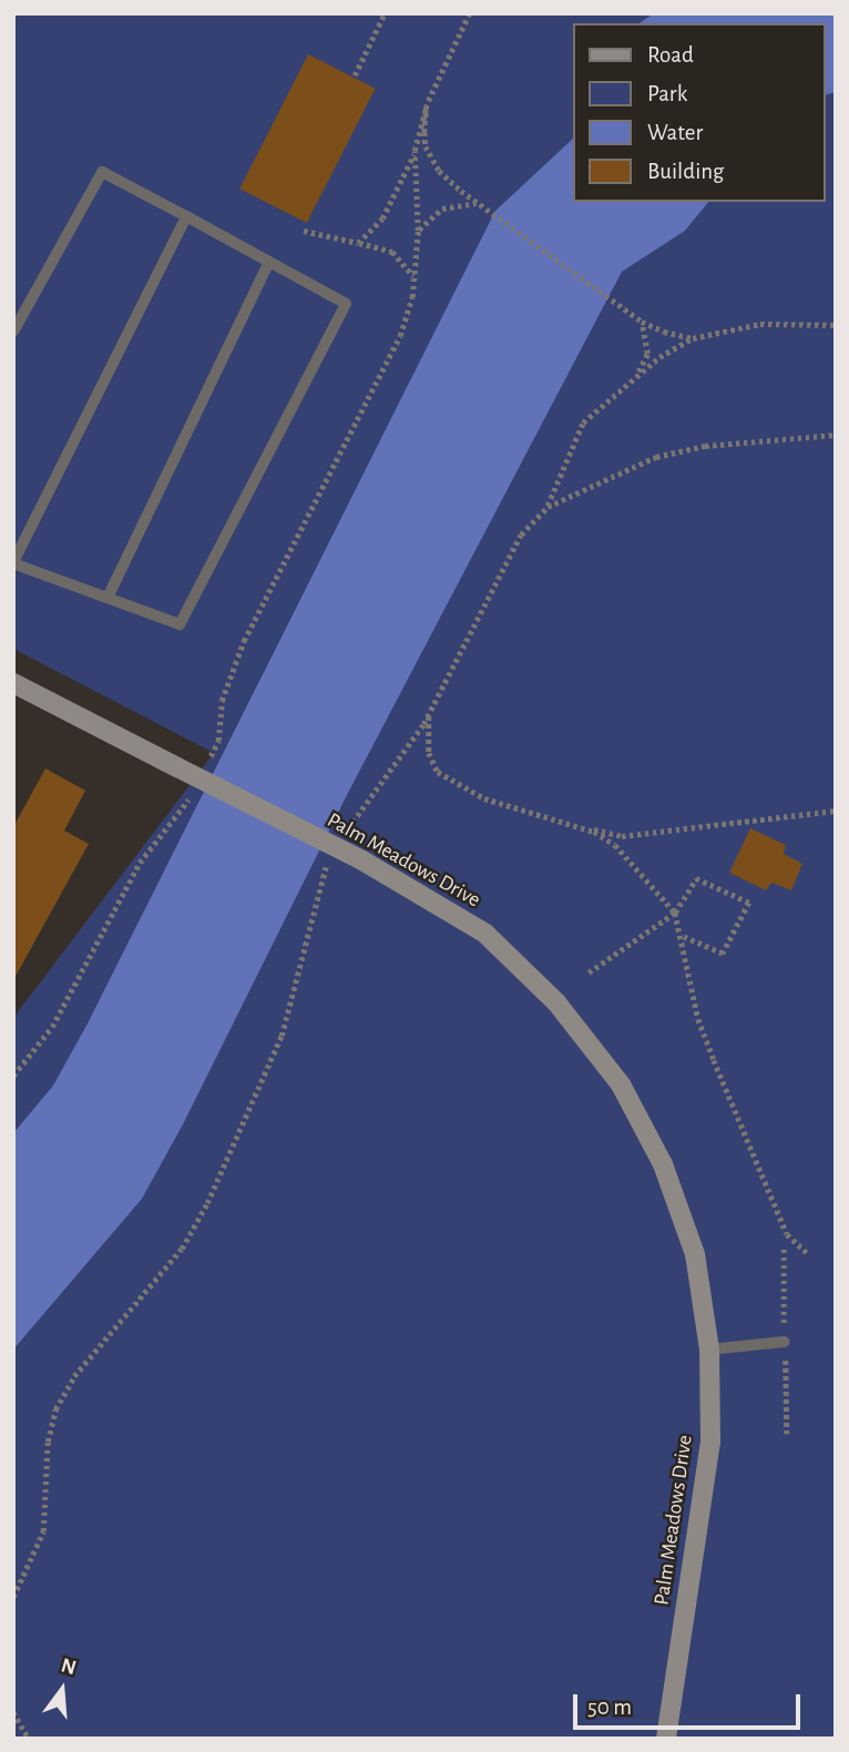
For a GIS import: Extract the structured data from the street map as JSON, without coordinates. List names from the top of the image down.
{
  "streets": {
    "street": ["Palm Meadows Drive"]
  },
  "legend": [
    "Road",
    "Park",
    "Water",
    "Building"
  ],
  "scale_bar": "50 m",
  "north": "top"
}
